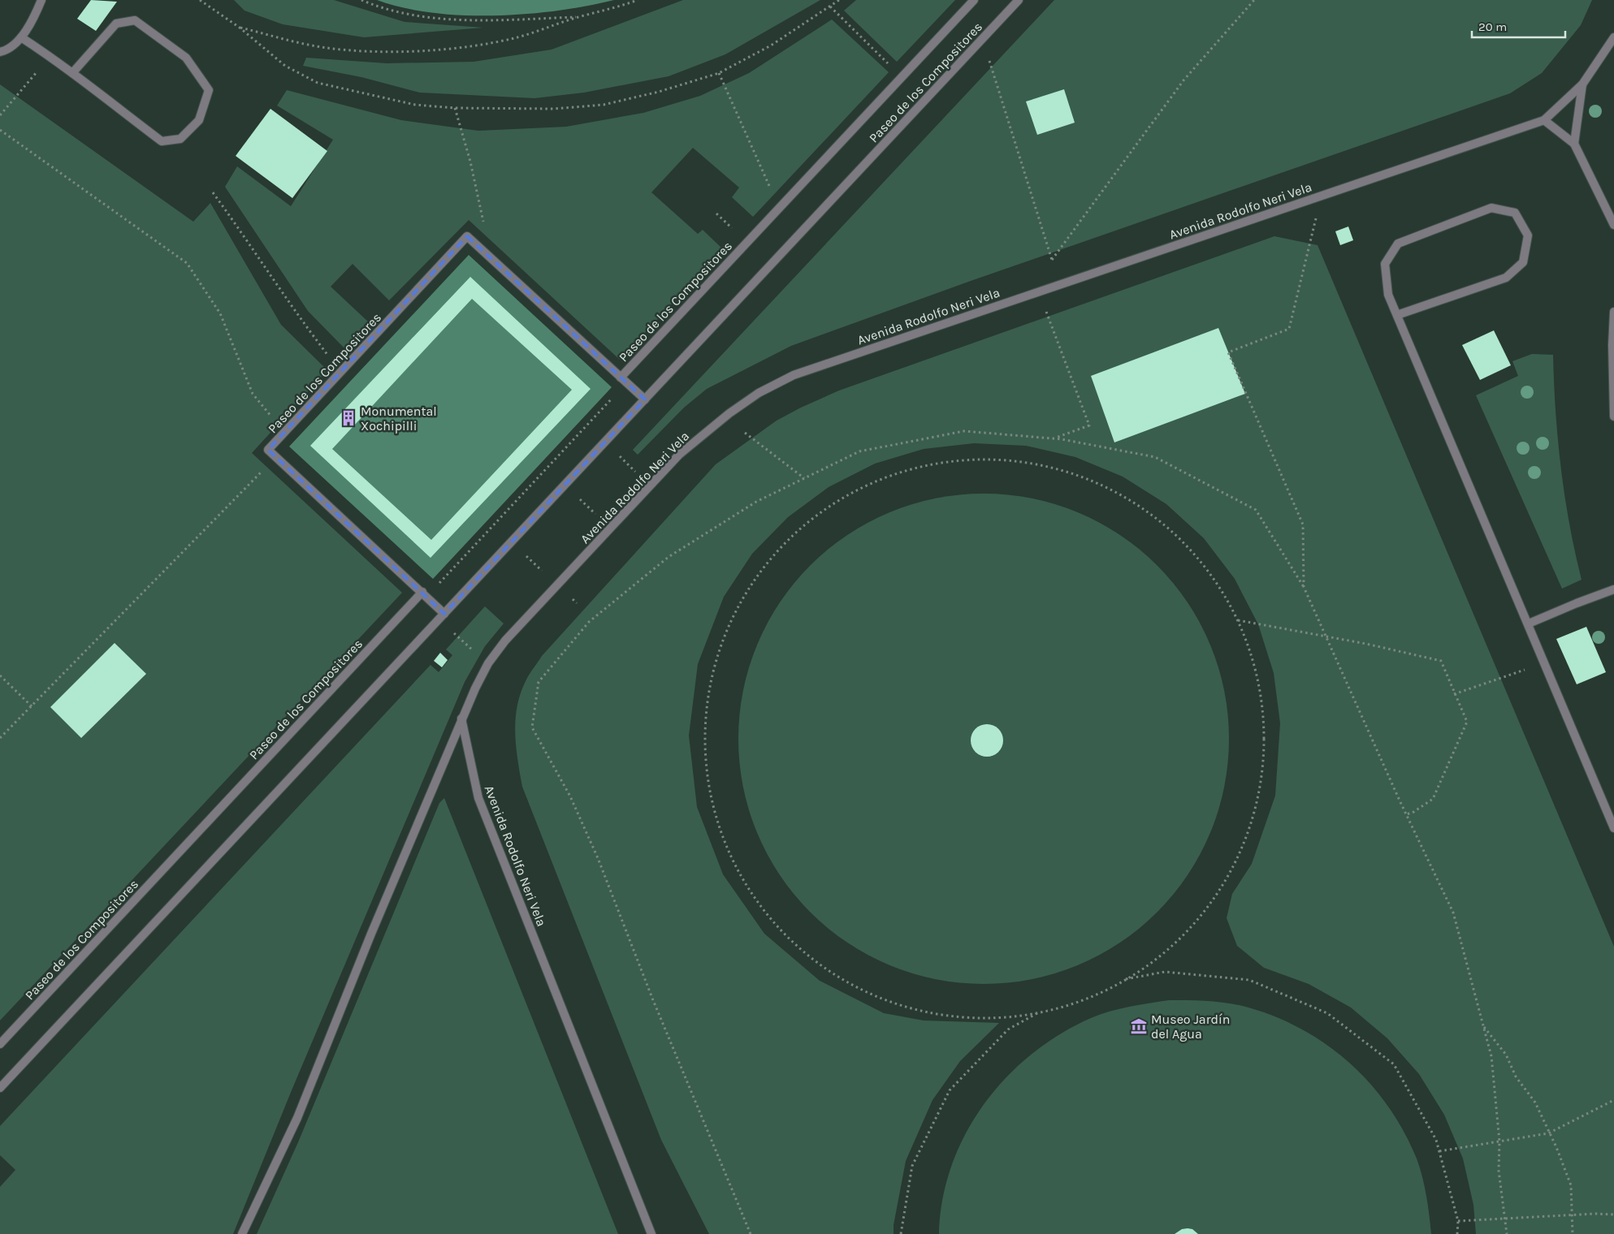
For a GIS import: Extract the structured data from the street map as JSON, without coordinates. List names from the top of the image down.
{
  "streets": {
    "street": ["Paseo de los Compositores", "Avenida Rodolfo Neri Vela"]
  },
  "places": {
    "building": ["Monumental Xochipilli"],
    "museum": ["Museo Jardín del Agua"]
  },
  "scale_bar": "20 m"
}
